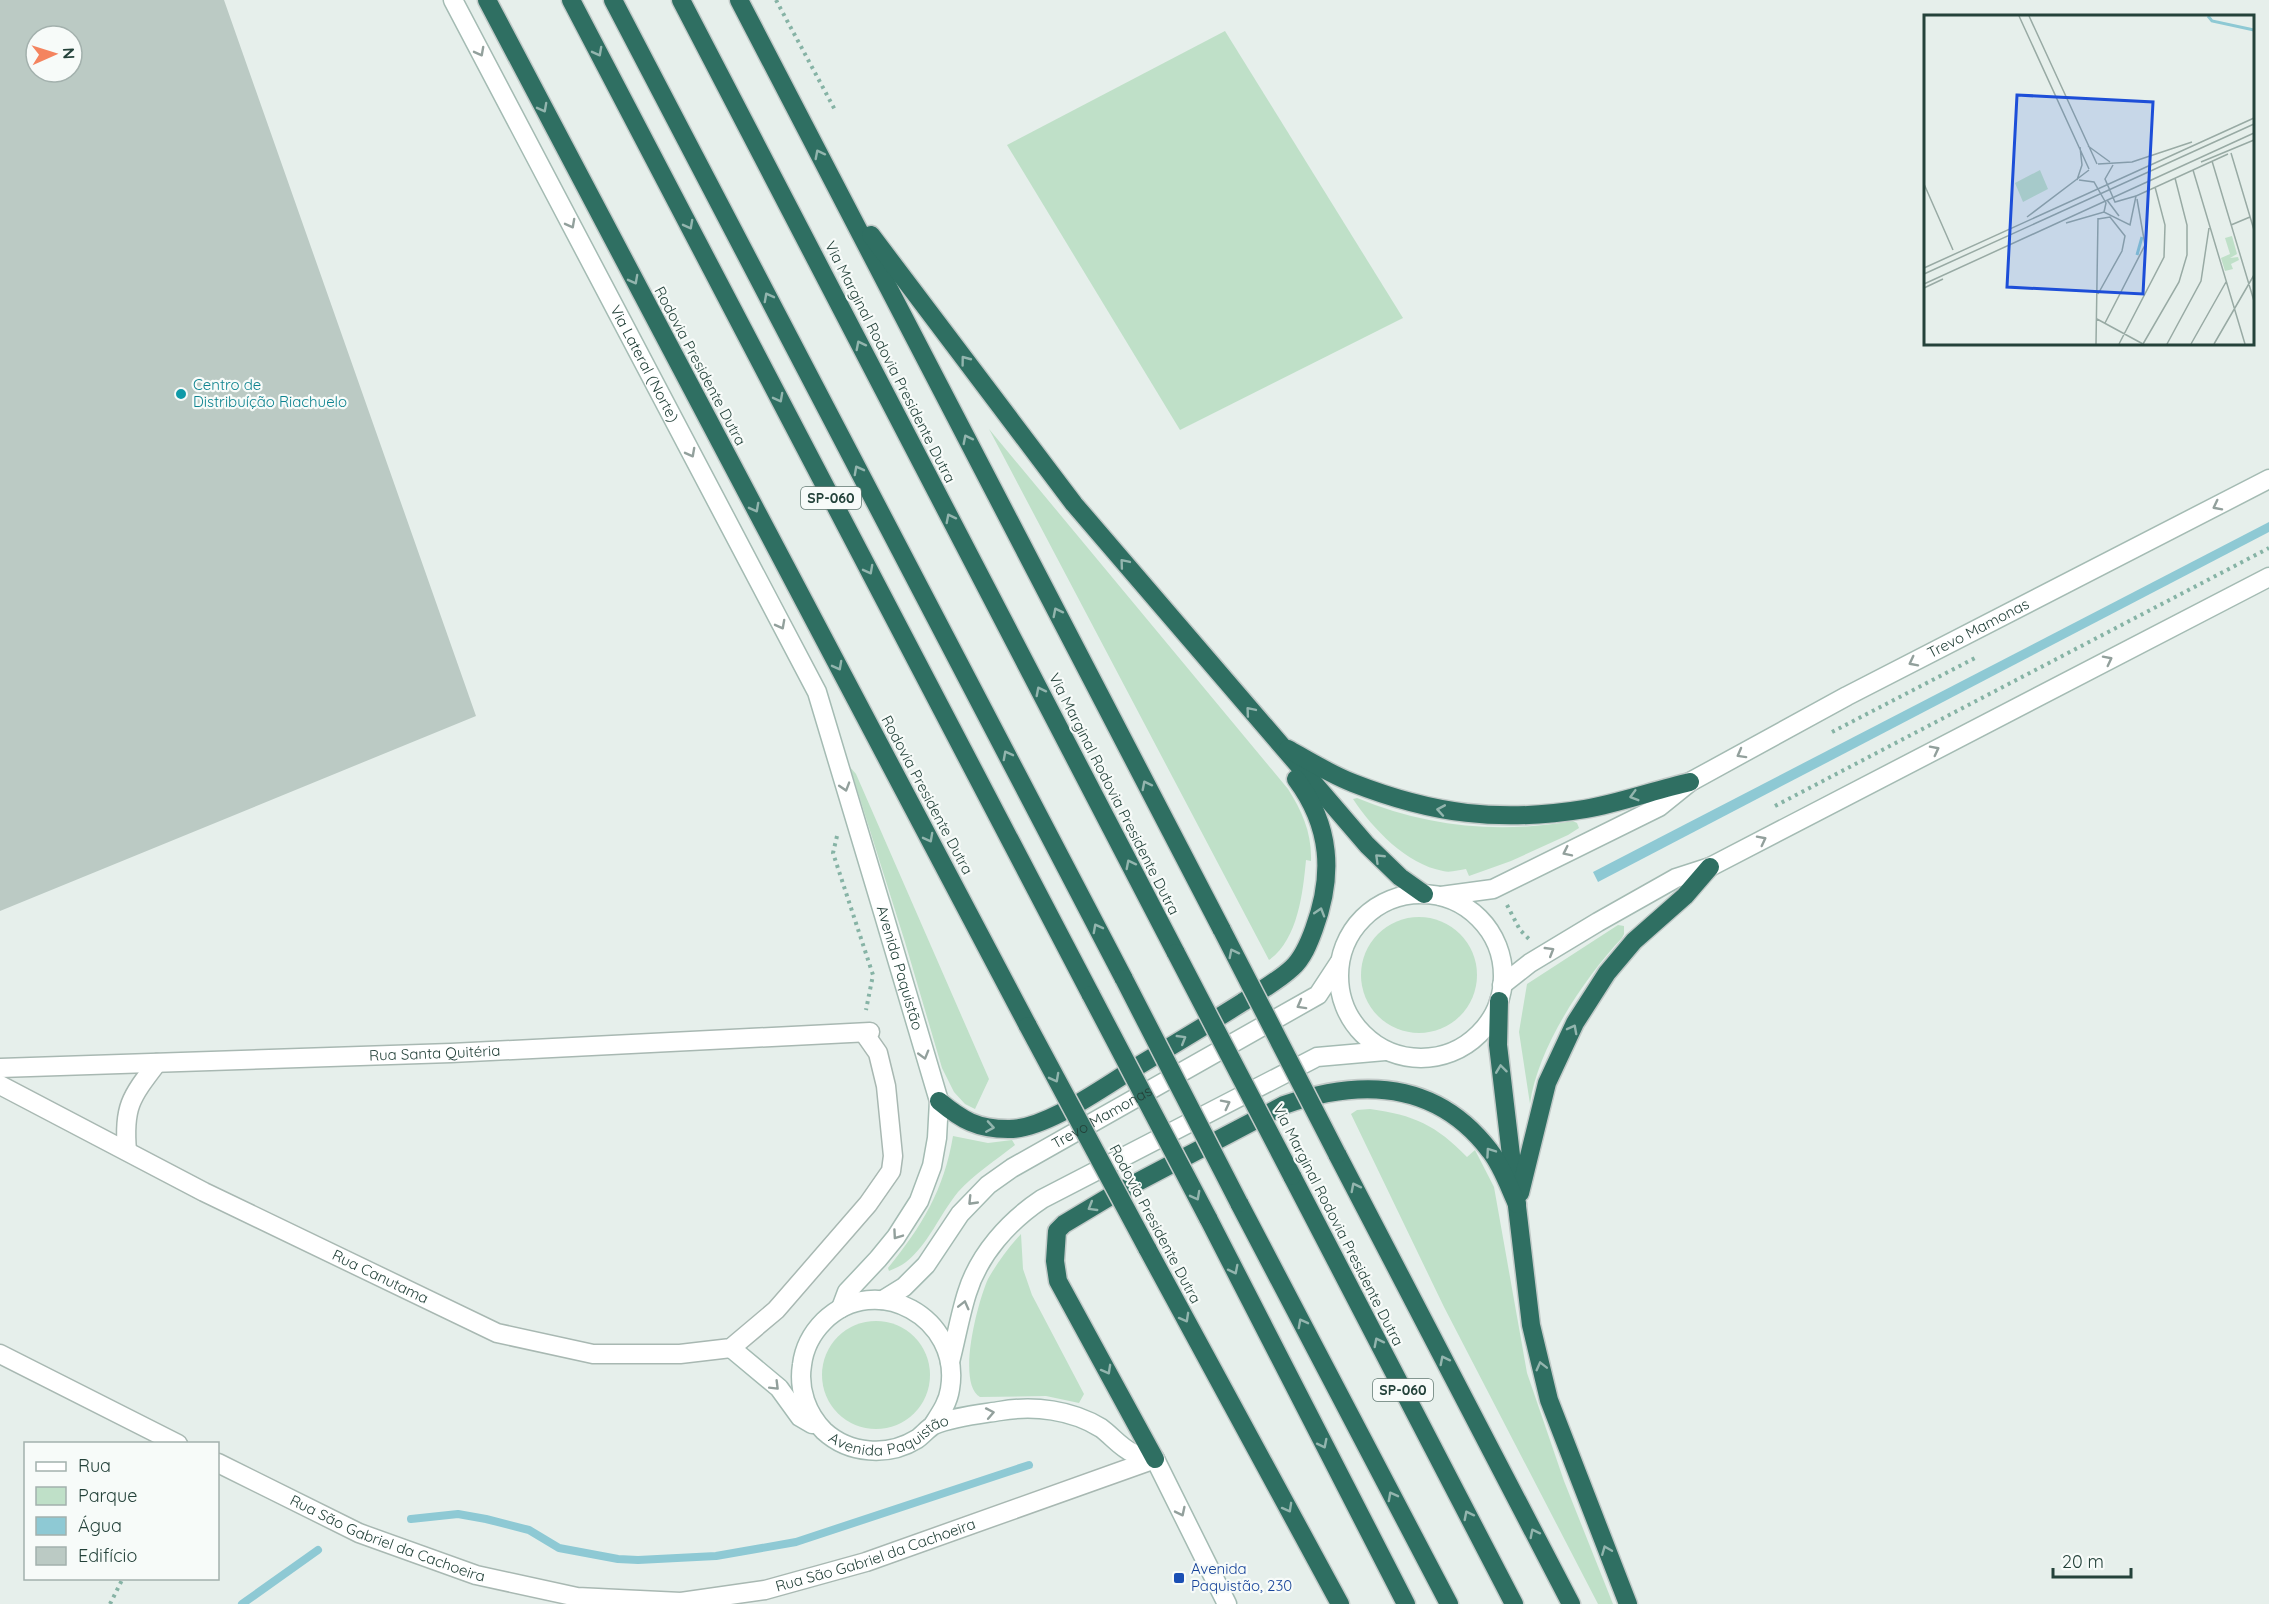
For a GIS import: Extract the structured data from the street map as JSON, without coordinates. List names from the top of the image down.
{
  "streets": {
    "highway": ["Via Marginal Rodovia Presidente Dutra", "Rodovia Presidente Dutra", "SP-060"],
    "main road": [
      "Via Lateral (Norte)",
      "Trevo Mamonas",
      "Avenida Paquistão",
      "Rua Santa Quitéria",
      "Rua Canutama",
      "Rua São Gabriel da Cachoeira"
    ]
  },
  "crossings": [
    ["Via Lateral (Norte)", "Avenida Paquistão"],
    ["Trevo Mamonas", "Avenida Paquistão"],
    ["Avenida Paquistão", "Rua São Gabriel da Cachoeira"]
  ],
  "one_way": ["Via Lateral (Norte)"],
  "places": {
    "other": ["Centro de Distribuíção Riachuelo"],
    "transit": ["Avenida Paquistão, 230"]
  },
  "legend": [
    "Rua",
    "Parque",
    "Água",
    "Edifício"
  ],
  "scale_bar": "20 m",
  "north": "right"
}
